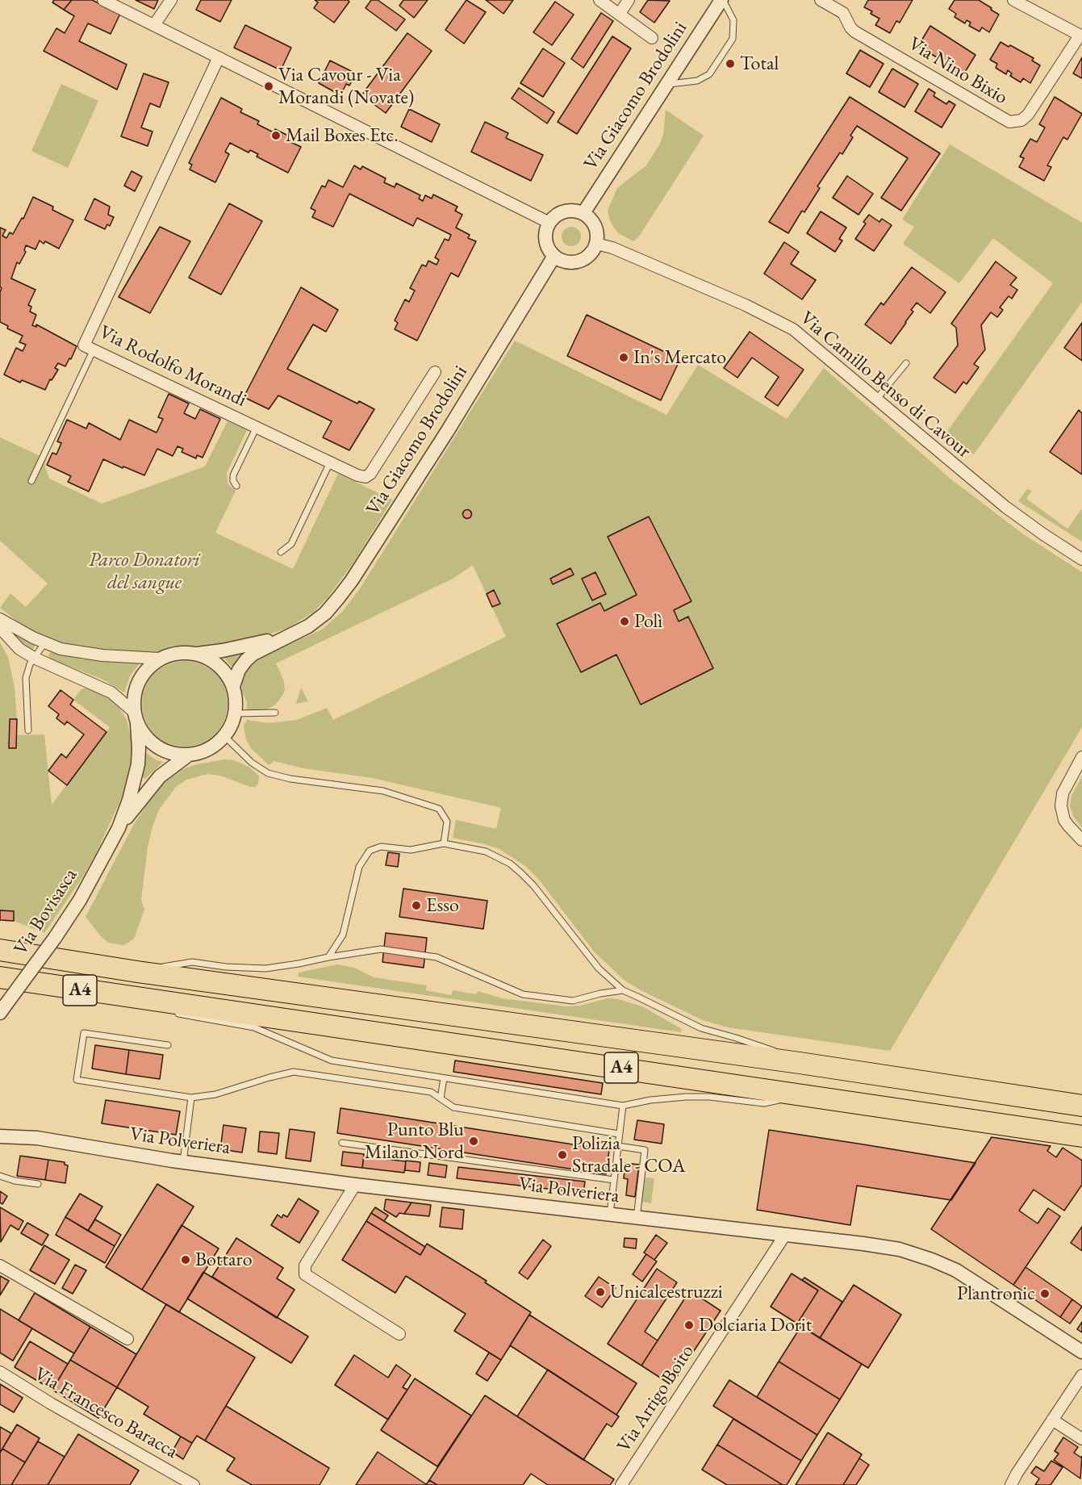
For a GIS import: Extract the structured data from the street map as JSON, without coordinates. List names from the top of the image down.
{
  "streets": {
    "highway": ["A4"],
    "street": [
      "Via Nino Bixio",
      "Via Giacomo Brodolini",
      "Via Rodolfo Morandi",
      "Via Camillo Benso di Cavour",
      "Via Bovisasca",
      "Via Polveriera",
      "Via Arrigo Boito",
      "Via Francesco Baracca"
    ]
  },
  "crossings": [
    ["Via Giacomo Brodolini", "Via Camillo Benso di Cavour"],
    ["Via Giacomo Brodolini", "Via Bovisasca"],
    ["Via Polveriera", "Via Arrigo Boito"]
  ],
  "parks": ["Parco Donatori del sangue"],
  "places": [
    "Total",
    "Via Cavour - Via Morandi (Novate)",
    "Mail Boxes Etc.",
    "In's Mercato",
    "Polì",
    "Esso",
    "Punto Blu Milano Nord",
    "Polizia Stradale - COA",
    "Bottaro",
    "Unicalcestruzzi",
    "Plantronic",
    "Dolciaria Dorit"
  ]
}
